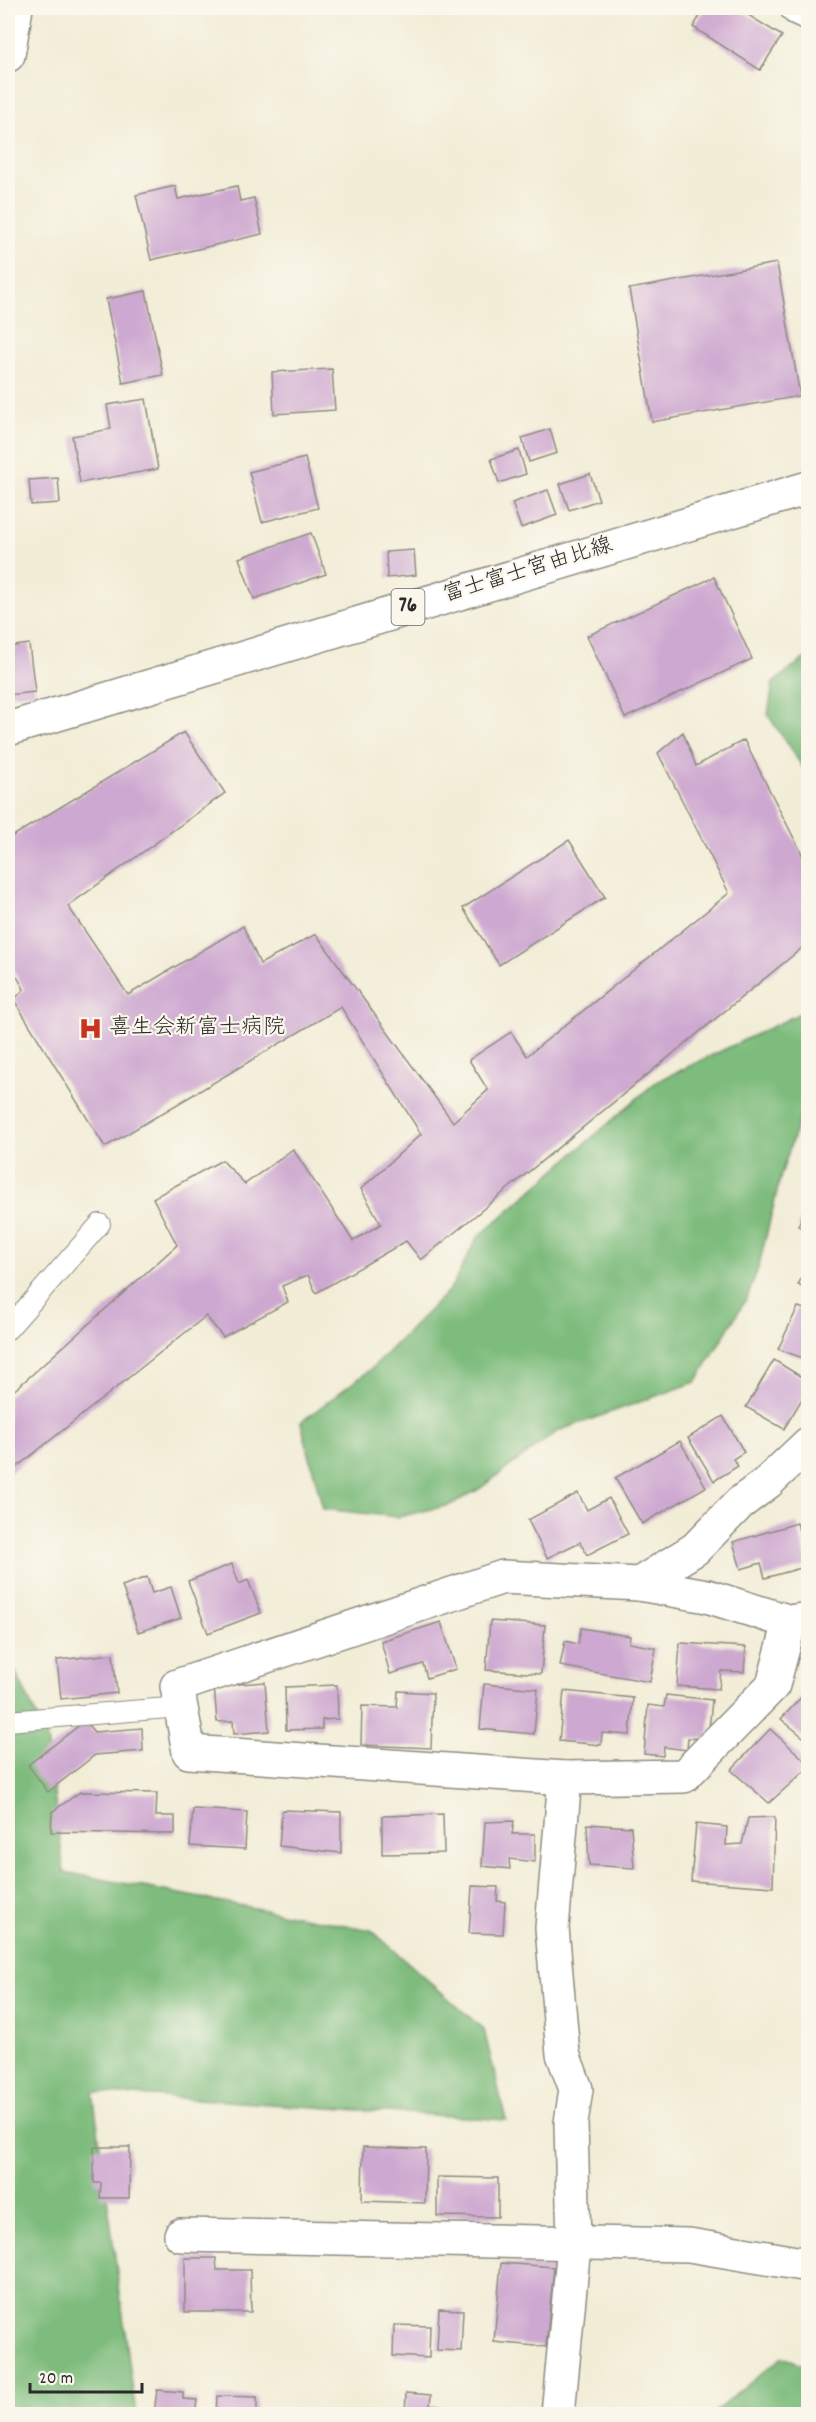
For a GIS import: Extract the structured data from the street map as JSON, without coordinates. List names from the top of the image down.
{
  "streets": {
    "street": ["富士富士宮由比線", "76"]
  },
  "places": {
    "hospital": ["喜生会新富士病院"]
  },
  "scale_bar": "20 m"
}
